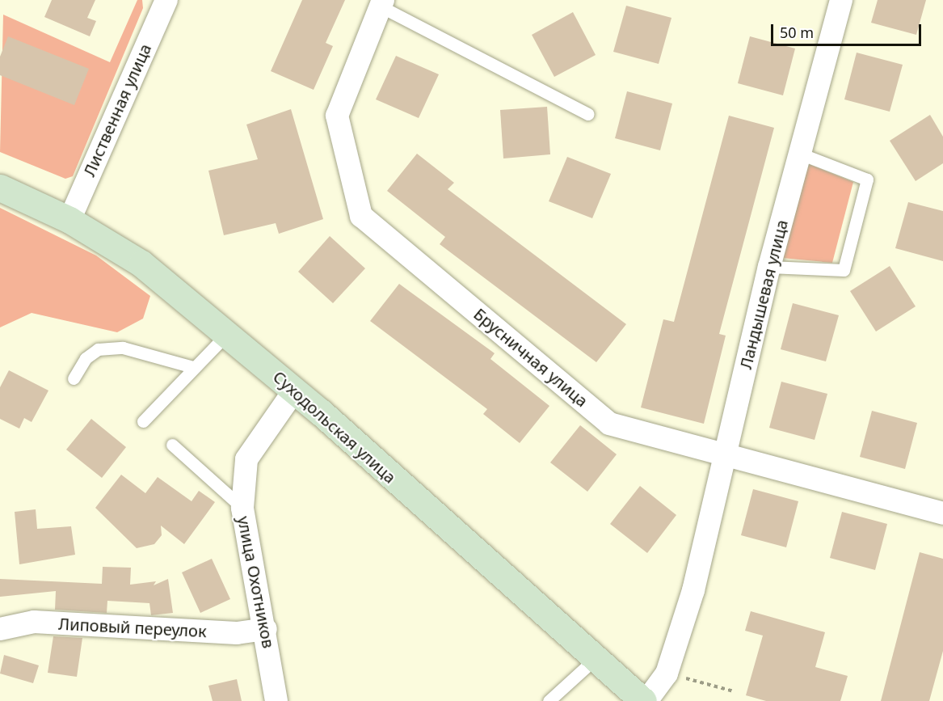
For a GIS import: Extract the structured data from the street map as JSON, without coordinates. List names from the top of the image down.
{
  "streets": {
    "main road": ["Суходольская улица"],
    "street": [
      "Лиственная улица",
      "Ландышевая улица",
      "Брусничная улица",
      "улица Охотников",
      "Липовый переулок"
    ]
  },
  "crossings": [
    ["Лиственная улица", "Суходольская улица"],
    ["Ландышевая улица", "Брусничная улица"],
    ["Ландышевая улица", "Суходольская улица"],
    ["Суходольская улица", "улица Охотников"],
    ["улица Охотников", "Липовый переулок"]
  ],
  "scale_bar": "50 m"
}
